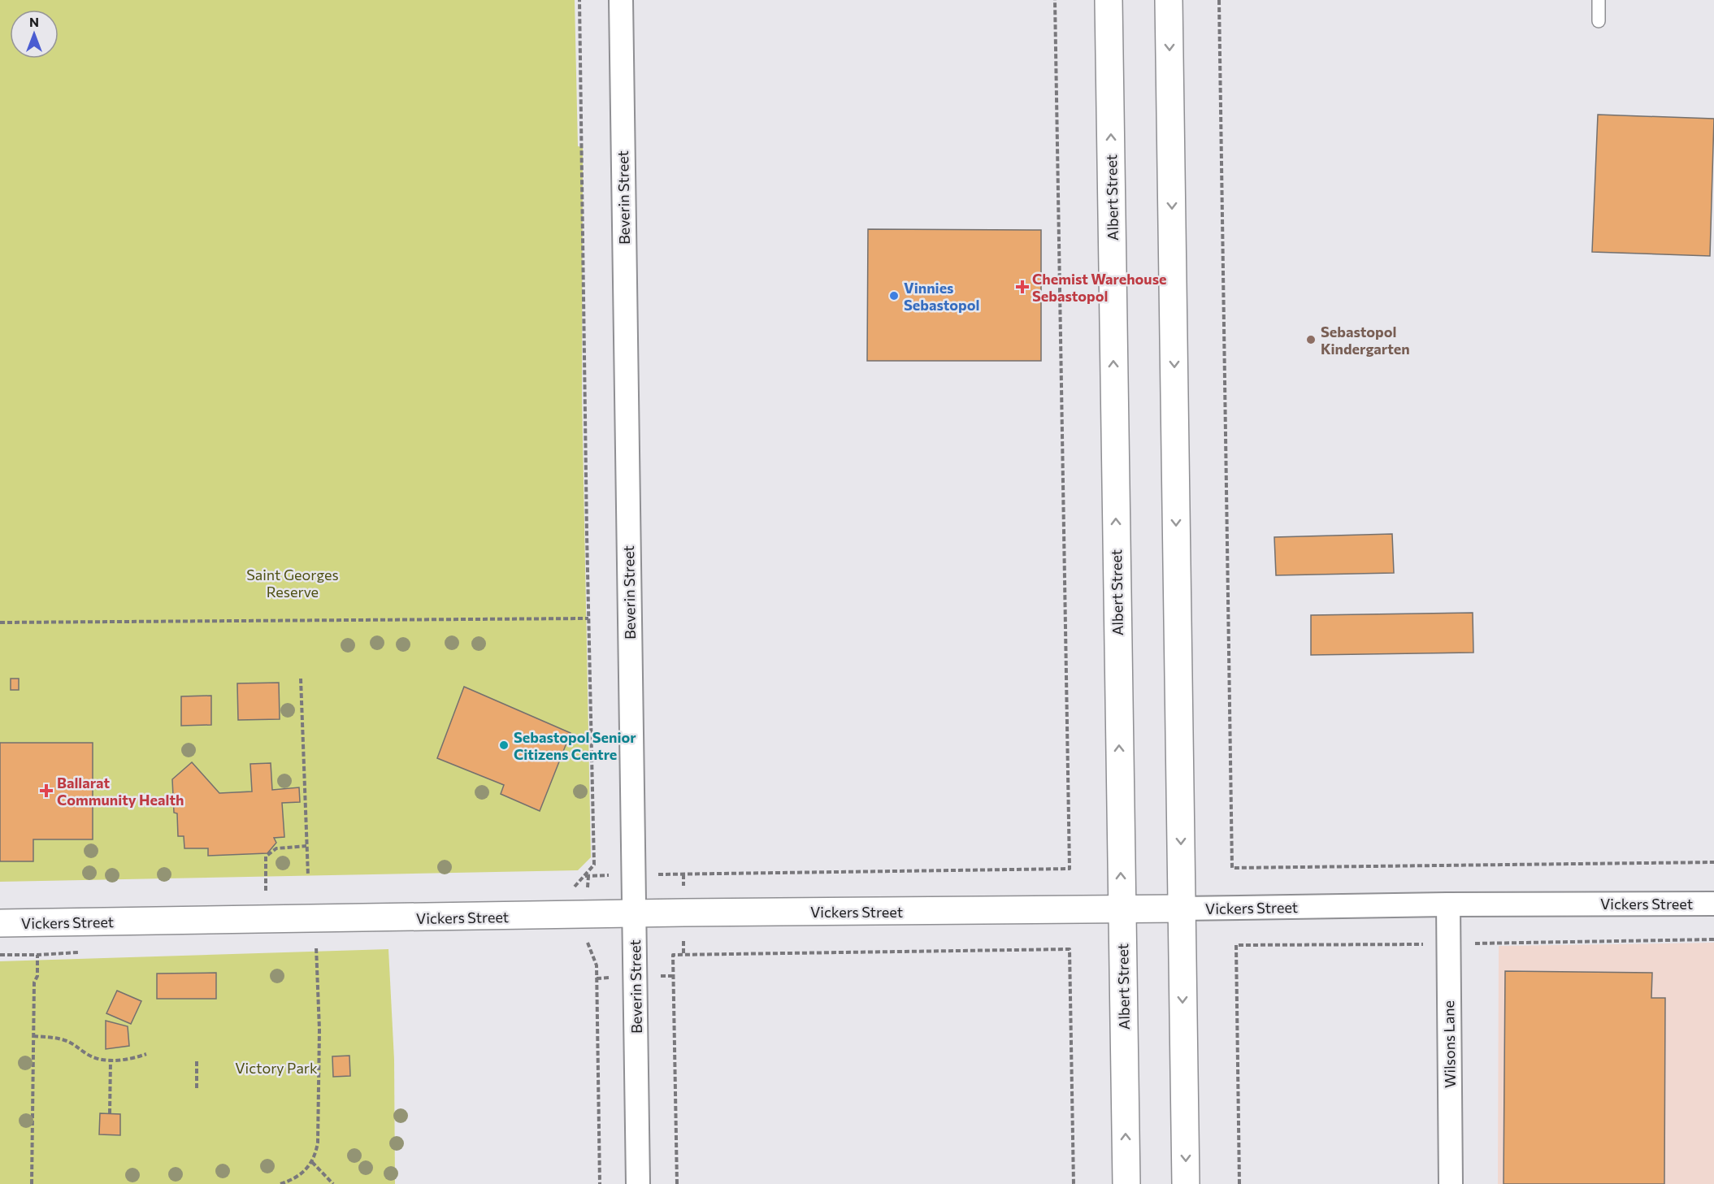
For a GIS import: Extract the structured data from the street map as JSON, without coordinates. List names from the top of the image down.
{
  "streets": {
    "main road": ["Albert Street", "Vickers Street"],
    "street": ["Beverin Street", "Wilsons Lane"]
  },
  "crossings": [
    ["Beverin Street", "Vickers Street"],
    ["Albert Street", "Vickers Street"],
    ["Vickers Street", "Wilsons Lane"]
  ],
  "parks": ["Saint Georges Reserve", "Victory Park"],
  "places": {
    "health": ["Chemist Warehouse Sebastopol", "Ballarat Community Health"],
    "other": ["Vinnies Sebastopol", "Sebastopol Kindergarten", "Sebastopol Senior Citizens Centre"]
  },
  "north": "top"
}
